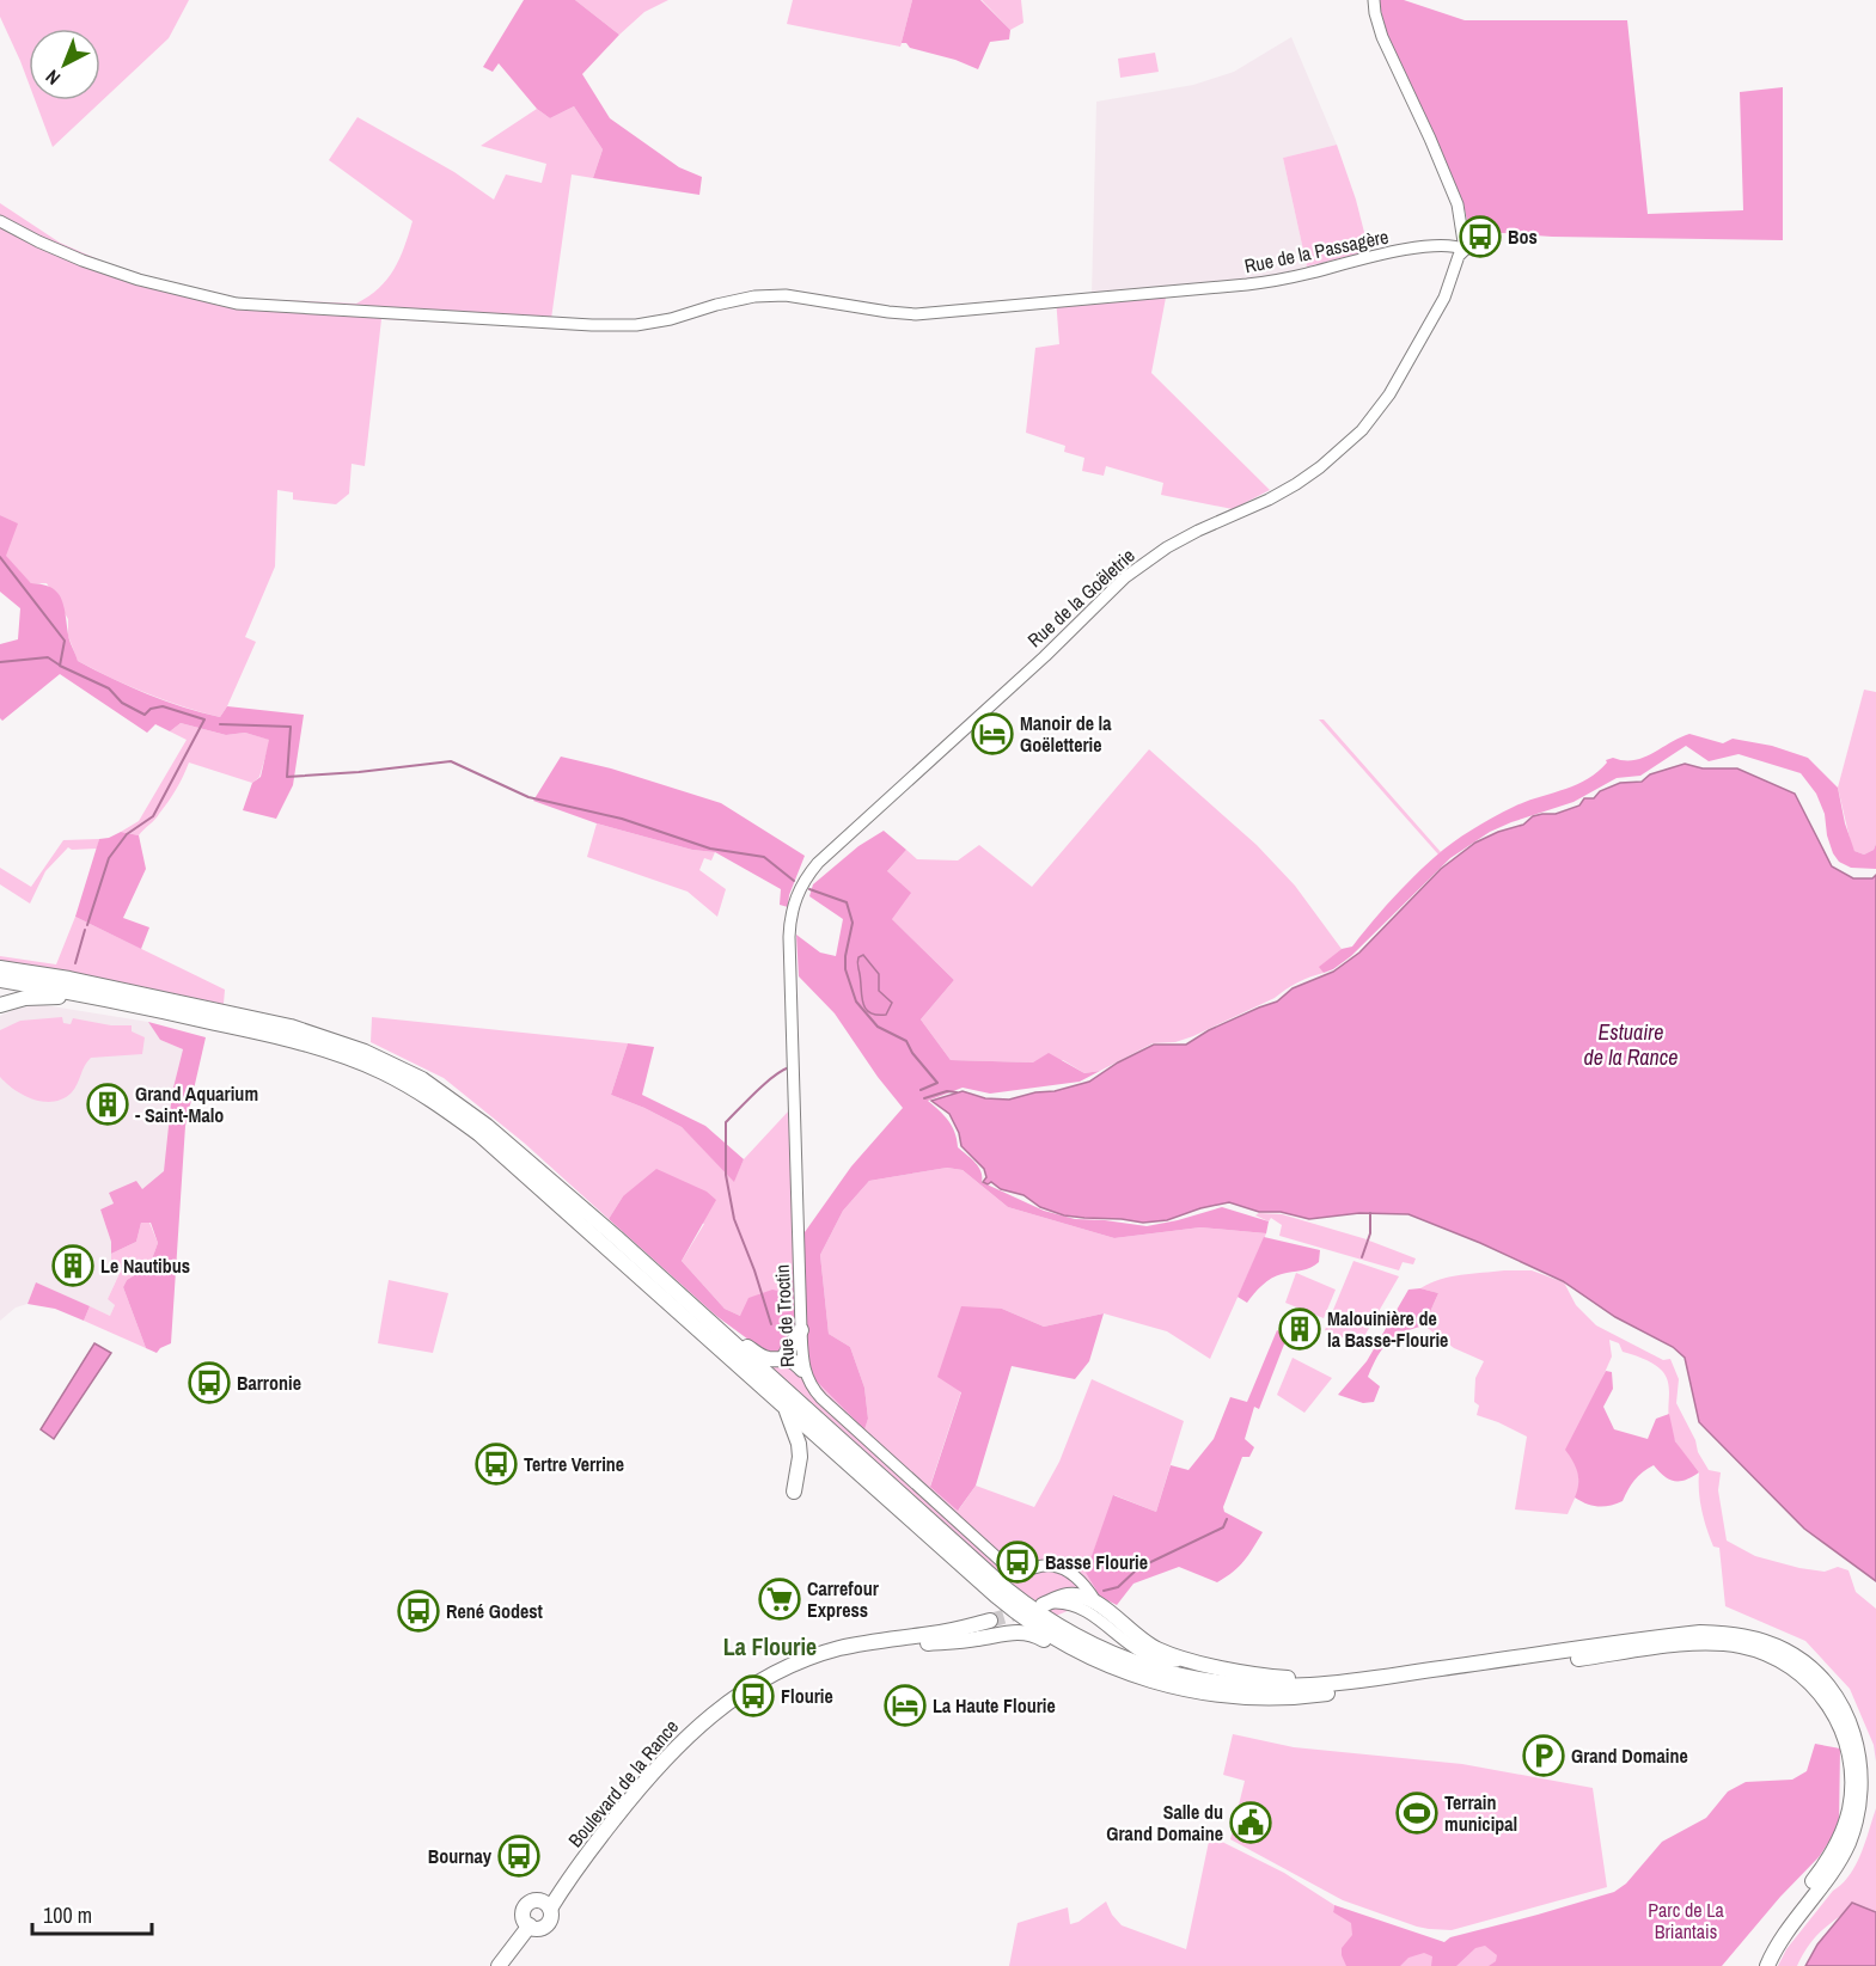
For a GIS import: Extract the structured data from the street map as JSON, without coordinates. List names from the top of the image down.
{
  "streets": {
    "main road": ["Boulevard de la Rance"],
    "street": ["Rue de la Passagère", "Rue de la Goëletrie", "Rue de Troctin"]
  },
  "crossings": [
    ["Rue de la Passagère", "Rue de la Goëletrie"],
    ["Rue de la Goëletrie", "Rue de Troctin"]
  ],
  "districts": ["La Flourie"],
  "water": ["Estuaire de la Rance"],
  "parks": ["Parc de La Briantais"],
  "places": {
    "bus stop": [
      "Bos",
      "Barronie",
      "Tertre Verrine",
      "Basse Flourie",
      "René Godest",
      "Flourie",
      "Bournay"
    ],
    "hotel": ["Manoir de la Goëletterie", "La Haute Flourie"],
    "building": ["Grand Aquarium - Saint-Malo", "Le Nautibus", "Malouinière de la Basse-Flourie"],
    "supermarket": ["Carrefour Express"],
    "parking": ["Grand Domaine"],
    "sports": ["Terrain municipal"],
    "public building": ["Salle du Grand Domaine"]
  },
  "scale_bar": "100 m",
  "north": "bottom left"
}
